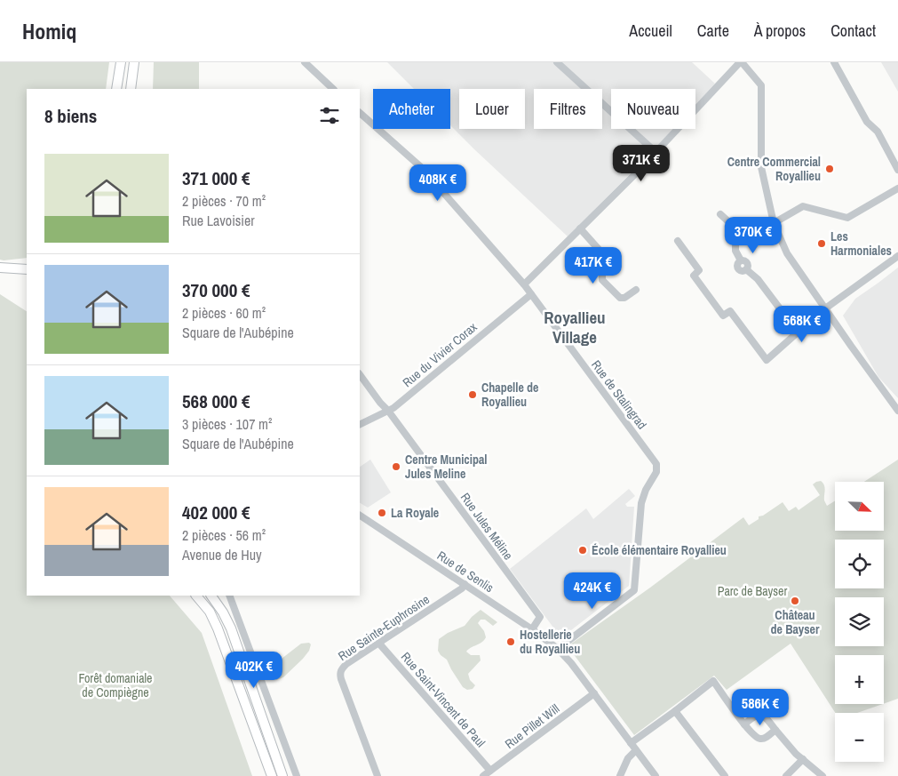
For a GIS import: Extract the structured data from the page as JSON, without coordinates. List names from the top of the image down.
{
  "streets": {
    "street": [
      "Rue du Vivier Corax",
      "Rue de Stalingrad",
      "Rue Jules Méline",
      "Rue de Senlis",
      "Rue Sainte-Euphrosine",
      "Rue Saint-Vincent de Paul",
      "Rue Pillet Will"
    ]
  },
  "crossings": [
    ["Rue du Vivier Corax", "Rue de Stalingrad"],
    ["Rue du Vivier Corax", "Rue Jules Méline"],
    ["Rue de Stalingrad", "Rue de Senlis"],
    ["Rue Jules Méline", "Rue de Senlis"],
    ["Rue de Senlis", "Rue Sainte-Euphrosine"],
    ["Rue de Senlis", "Rue Pillet Will"],
    ["Rue Sainte-Euphrosine", "Rue Saint-Vincent de Paul"],
    ["Rue Saint-Vincent de Paul", "Rue Pillet Will"]
  ],
  "districts": ["Royallieu Village"],
  "parks": ["Parc de Bayser", "Forêt domaniale de Compiègne"],
  "places": [
    "Centre Commercial Royallieu",
    "Les Harmoniales",
    "Chapelle de Royallieu",
    "Centre Municipal Jules Meline",
    "La Royale",
    "École élémentaire Royallieu",
    "Château de Bayser",
    "Hostellerie du Royallieu"
  ],
  "north": "bottom right",
  "page": {
    "header": "Homiq",
    "nav": [
      "Accueil",
      "Carte",
      "À propos",
      "Contact"
    ],
    "chip": [
      "Acheter",
      "Louer",
      "Filtres",
      "Nouveau"
    ],
    "heading": "8 biens",
    "list": [
      {
        "name": "371 000 €",
        "note": "2 pièces · 70 m² · Rue Lavoisier"
      },
      {
        "name": "370 000 €",
        "note": "2 pièces · 60 m² · Square de l'Aubépine"
      },
      {
        "name": "568 000 €",
        "note": "3 pièces · 107 m² · Square de l'Aubépine"
      },
      {
        "name": "402 000 €",
        "note": "2 pièces · 56 m² · Avenue de Huy"
      }
    ],
    "price": [
      "371K €",
      "408K €",
      "370K €",
      "417K €",
      "568K €",
      "424K €",
      "402K €",
      "586K €"
    ],
    "map_buttons": ["+", "−"]
  }
}
